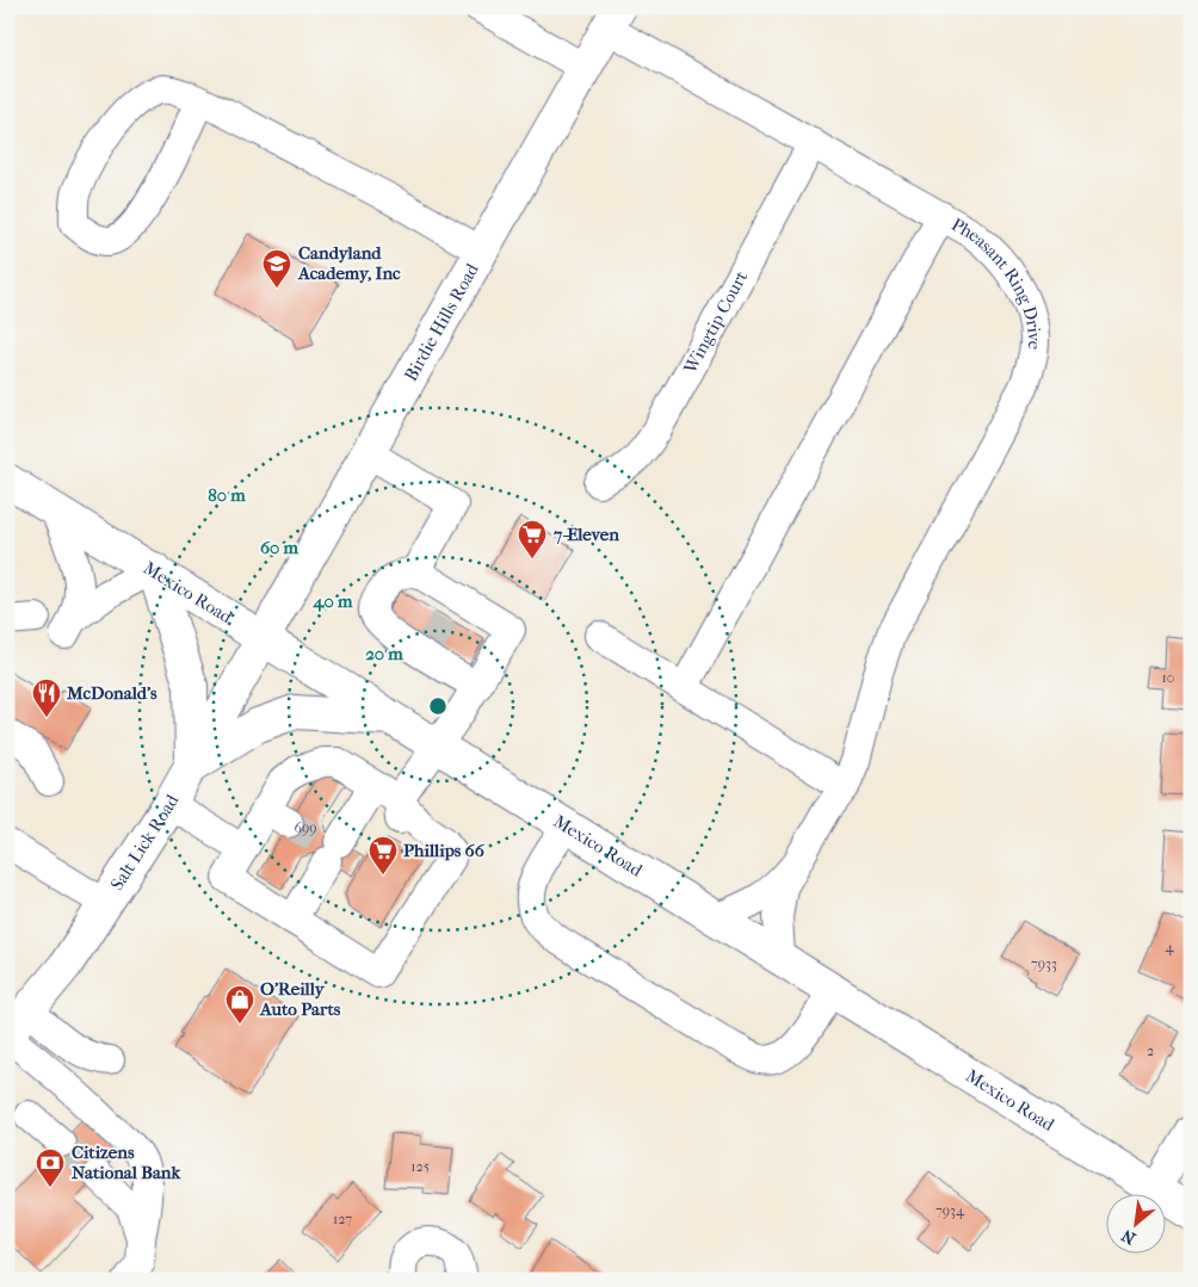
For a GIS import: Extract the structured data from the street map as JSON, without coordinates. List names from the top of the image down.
{
  "streets": {
    "main road": ["Birdie Hills Road", "Mexico Road", "Salt Lick Road"],
    "street": ["Pheasant Ring Drive", "Wingtip Court"]
  },
  "crossings": [
    ["Pheasant Ring Drive", "Wingtip Court"],
    ["Pheasant Ring Drive", "Birdie Hills Road"],
    ["Birdie Hills Road", "Mexico Road"],
    ["Birdie Hills Road", "Salt Lick Road"],
    ["Mexico Road", "Salt Lick Road"]
  ],
  "places": {
    "school or university": ["Candyland Academy, Inc"],
    "supermarket": ["7-Eleven", "Phillips 66"],
    "restaurant": ["McDonald's"],
    "shop": ["O'Reilly Auto Parts"],
    "bank": ["Citizens National Bank"]
  },
  "house_numbers": [
    "10",
    "699",
    "4",
    "7933",
    "2",
    "125",
    "7934",
    "127"
  ],
  "north": "bottom left",
  "rings": [
    "80 m",
    "60 m",
    "40 m",
    "20 m"
  ]
}
